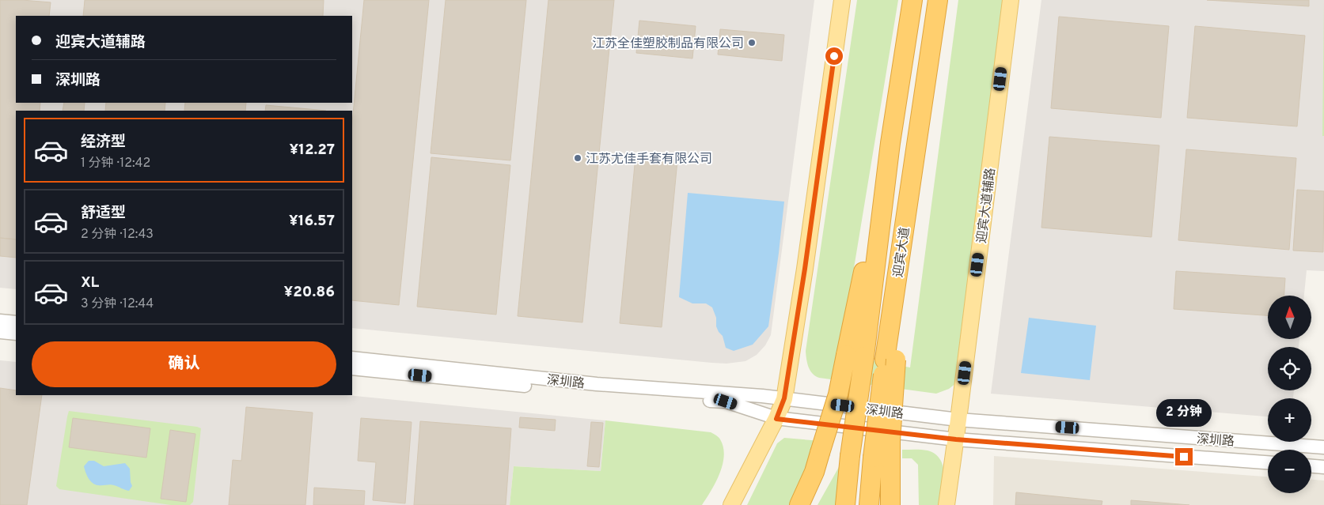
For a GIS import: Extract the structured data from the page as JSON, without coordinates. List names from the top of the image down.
{
  "streets": {
    "highway": ["迎宾大道"],
    "main road": ["迎宾大道辅路"],
    "street": ["深圳路"]
  },
  "crossings": [
    ["迎宾大道辅路", "深圳路"]
  ],
  "places": ["江苏全佳塑胶制品有限公司", "江苏尤佳手套有限公司"],
  "north": "top",
  "page": {
    "banner": ["迎宾大道辅路", "深圳路"],
    "list": [
      {
        "name": "经济型",
        "note": "1 分钟 · 12:42",
        "value": "¥12.27"
      },
      {
        "name": "舒适型",
        "note": "2 分钟 · 12:43",
        "value": "¥16.57"
      },
      {
        "name": "XL",
        "note": "3 分钟 · 12:44",
        "value": "¥20.86"
      }
    ],
    "map_buttons": ["+", "−"],
    "buttons": "确认",
    "bubble": "2 分钟"
  }
}
